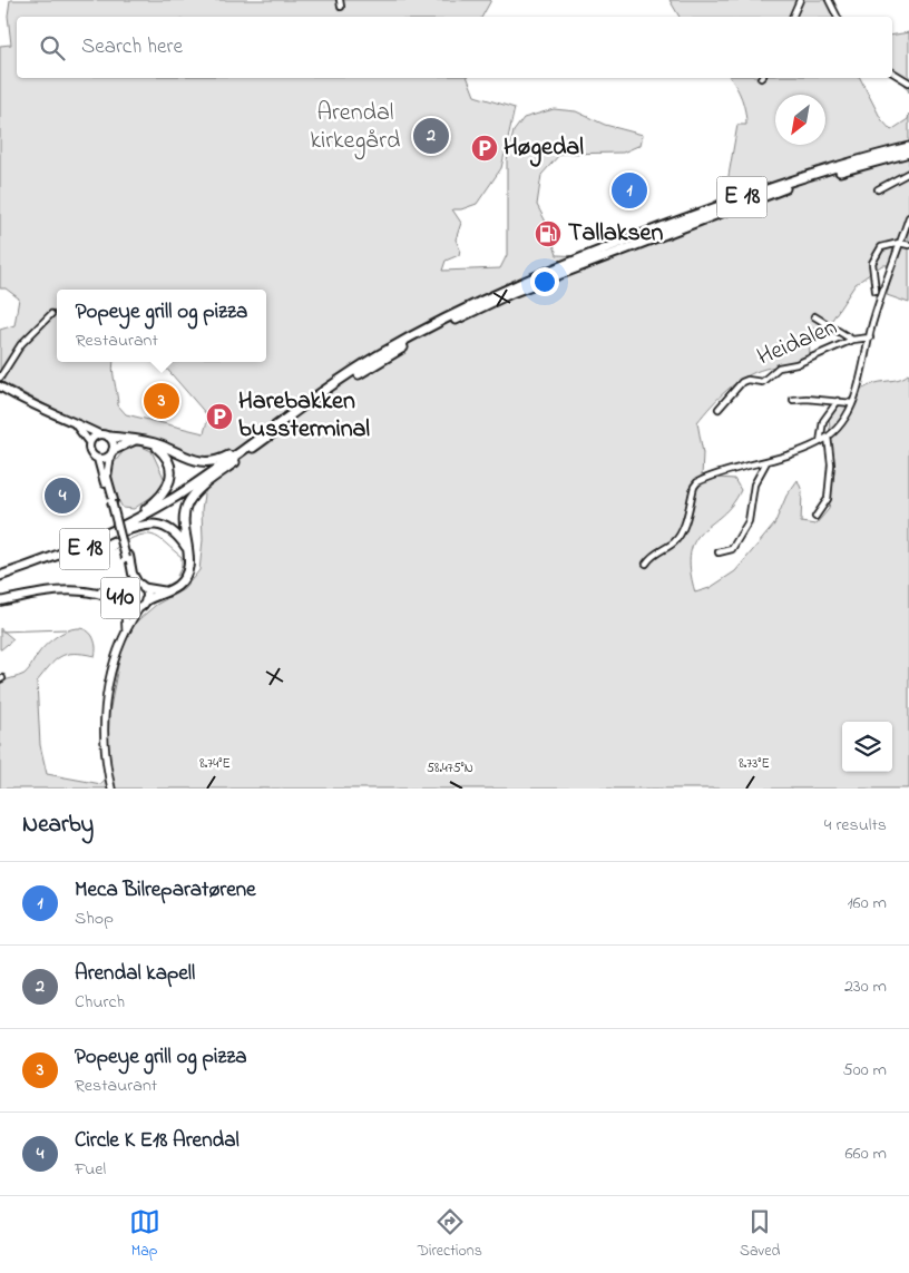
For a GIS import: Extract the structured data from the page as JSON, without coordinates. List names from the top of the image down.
{
  "streets": {
    "highway": ["E 18"],
    "main road": ["410"],
    "street": ["Heidalen"]
  },
  "crossings": [
    ["E 18", "410"]
  ],
  "parks": ["Arendal kirkegård"],
  "places": {
    "parking": ["Høgedal", "Harebakken bussterminal"],
    "fuel station": ["Tallaksen"]
  },
  "north": "bottom left",
  "page": {
    "search": "Search here",
    "pins": [
      "2",
      "1",
      "3",
      "4"
    ],
    "popup": ["Popeye grill og pizza", "Restaurant"],
    "heading": ["Nearby", "4 results"],
    "list": [
      {
        "mark": "1",
        "name": "Meca Bilreparatørene",
        "note": "Shop",
        "value": "160 m"
      },
      {
        "mark": "2",
        "name": "Arendal kapell",
        "note": "Church",
        "value": "230 m"
      },
      {
        "mark": "3",
        "name": "Popeye grill og pizza",
        "note": "Restaurant",
        "value": "500 m"
      },
      {
        "mark": "4",
        "name": "Circle K E18 Arendal",
        "note": "Fuel",
        "value": "660 m"
      }
    ],
    "nav": ["Map", "Directions", "Saved"]
  },
  "coordinates": ["8.74°E", "8.73°E", "58.475°N"]
}
